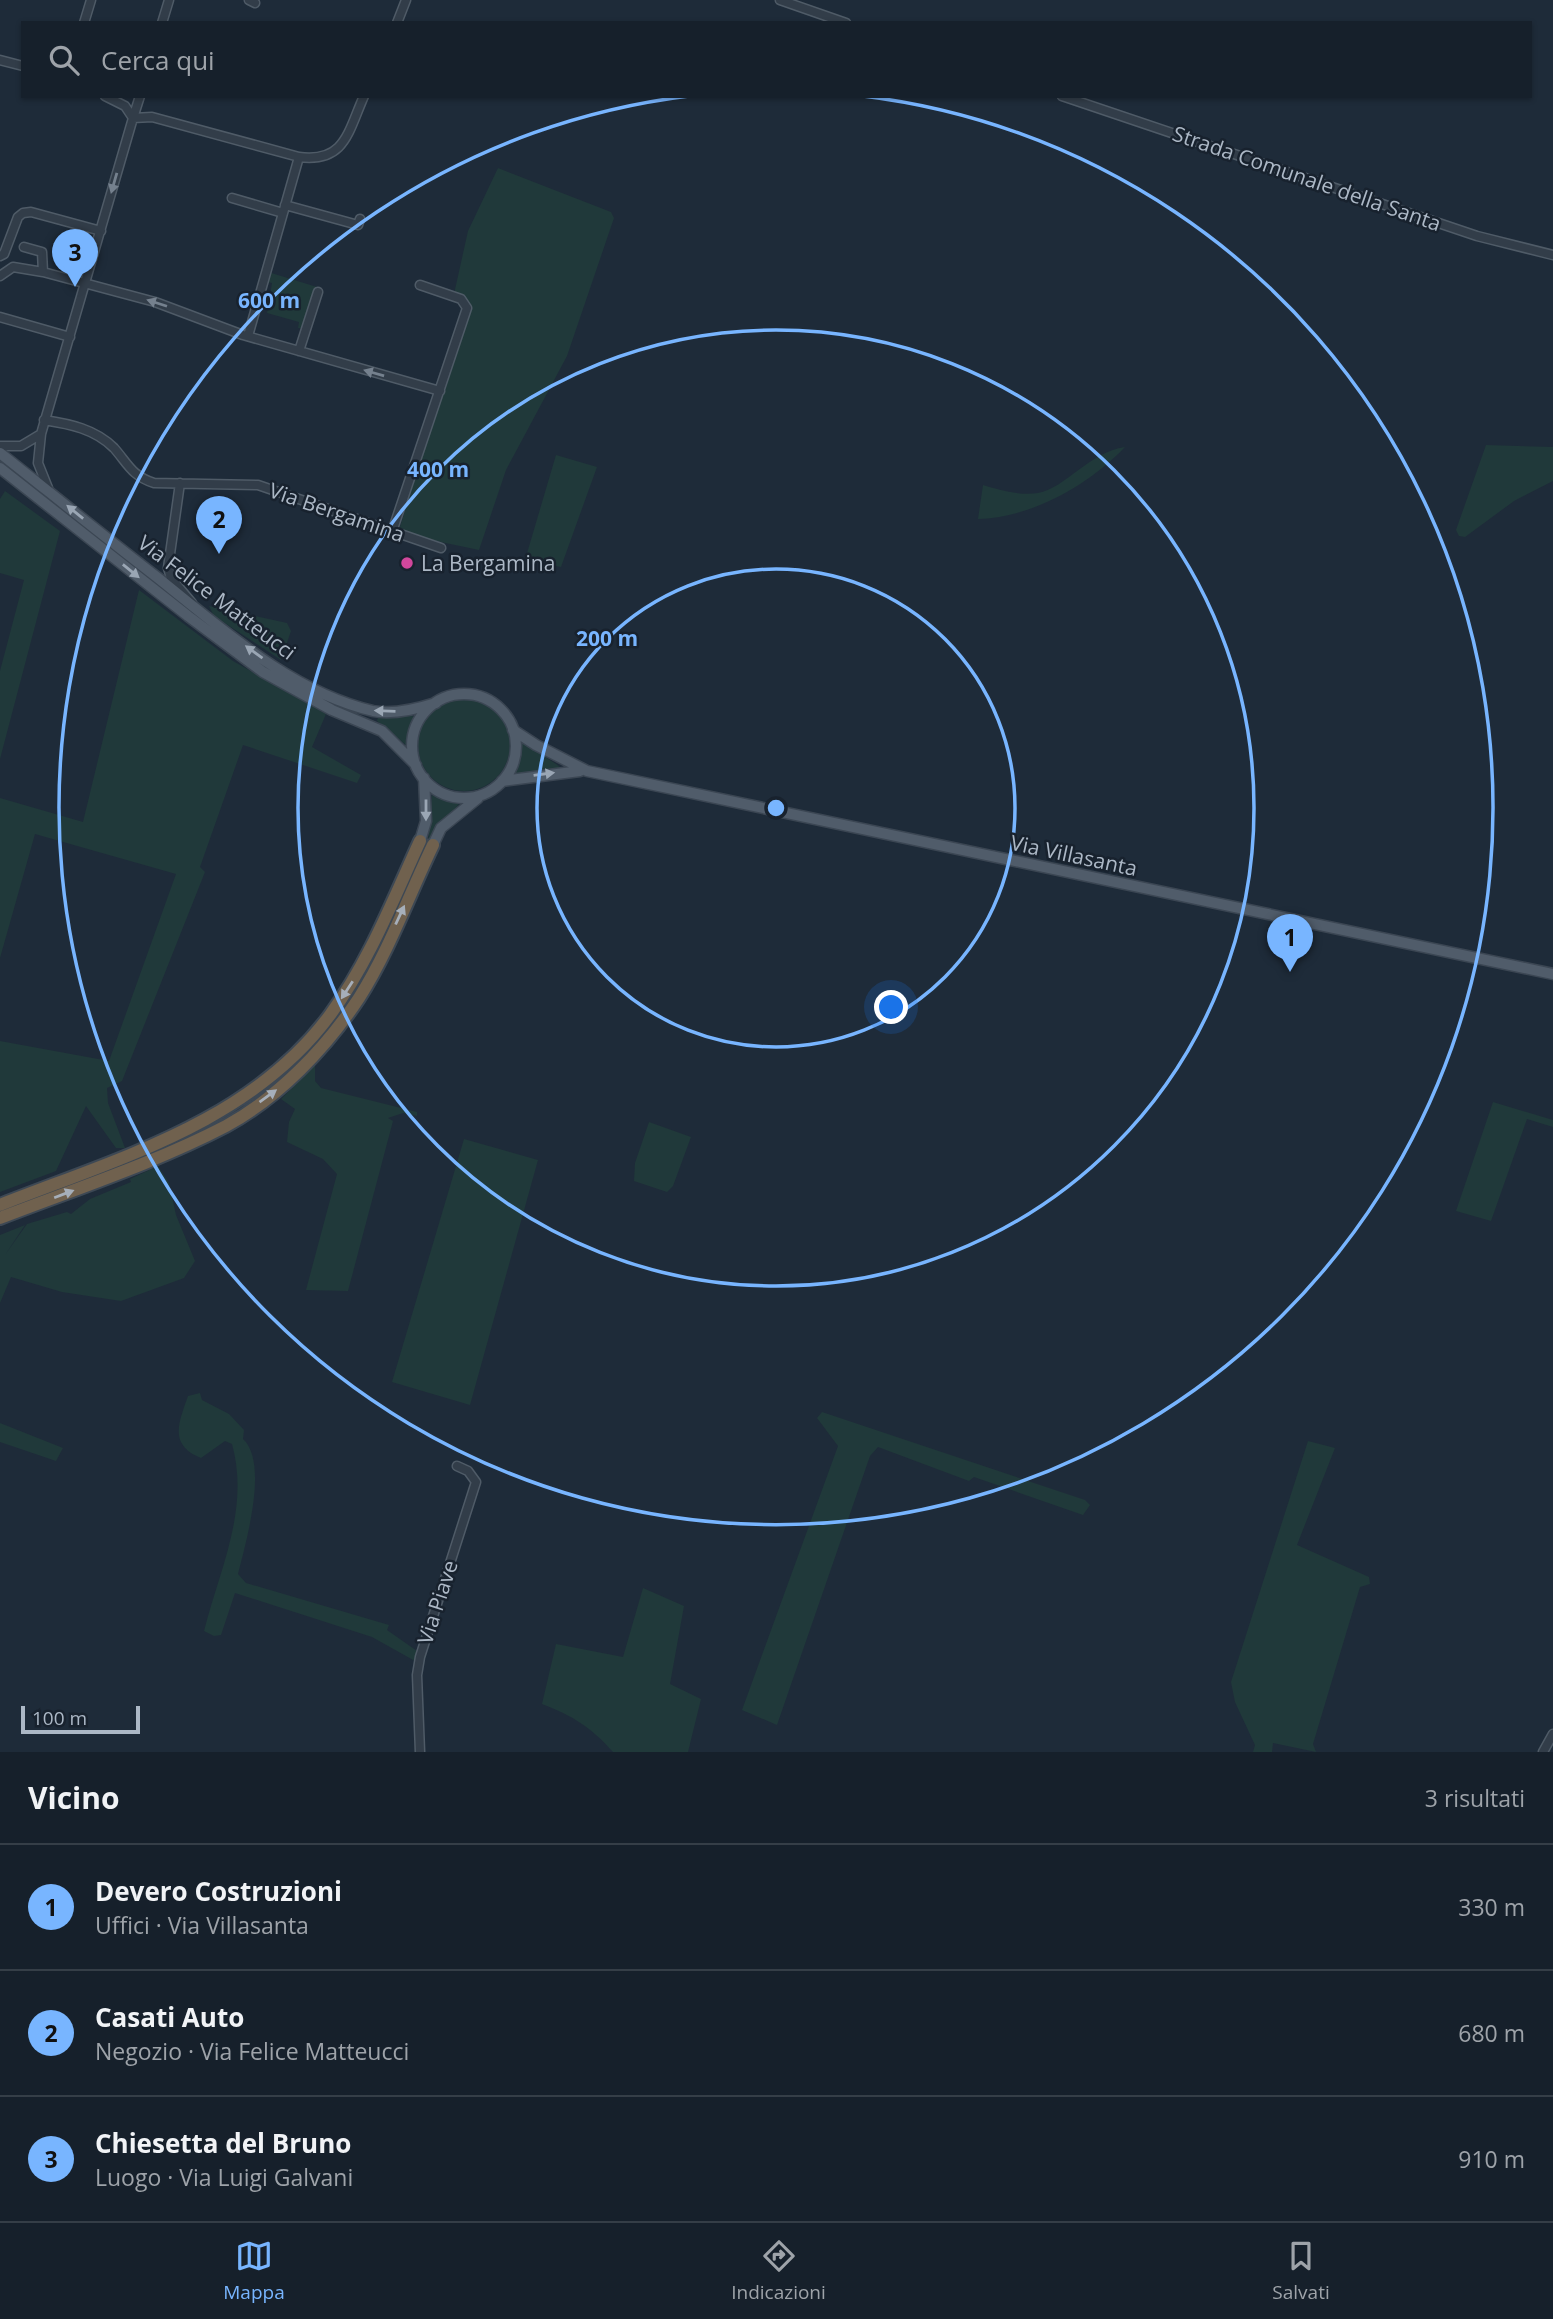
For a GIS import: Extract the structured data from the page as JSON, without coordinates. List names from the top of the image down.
{
  "streets": {
    "main road": ["Via Felice Matteucci", "Via Villasanta"],
    "street": ["Strada Comunale della Santa", "Via Bergamina", "Via Piave"]
  },
  "places": ["La Bergamina"],
  "scale_bar": "100 m",
  "page": {
    "search": "Cerca qui",
    "pins": ["3", "2", "1"],
    "scale": "100 m",
    "heading": ["Vicino", "3 risultati"],
    "list": [
      {
        "mark": "1",
        "name": "Devero Costruzioni",
        "note": "Uffici · Via Villasanta",
        "value": "330 m"
      },
      {
        "mark": "2",
        "name": "Casati Auto",
        "note": "Negozio · Via Felice Matteucci",
        "value": "680 m"
      },
      {
        "mark": "3",
        "name": "Chiesetta del Bruno",
        "note": "Luogo · Via Luigi Galvani",
        "value": "910 m"
      }
    ],
    "nav": ["Mappa", "Indicazioni", "Salvati"]
  },
  "rings": ["600 m", "400 m", "200 m"]
}
